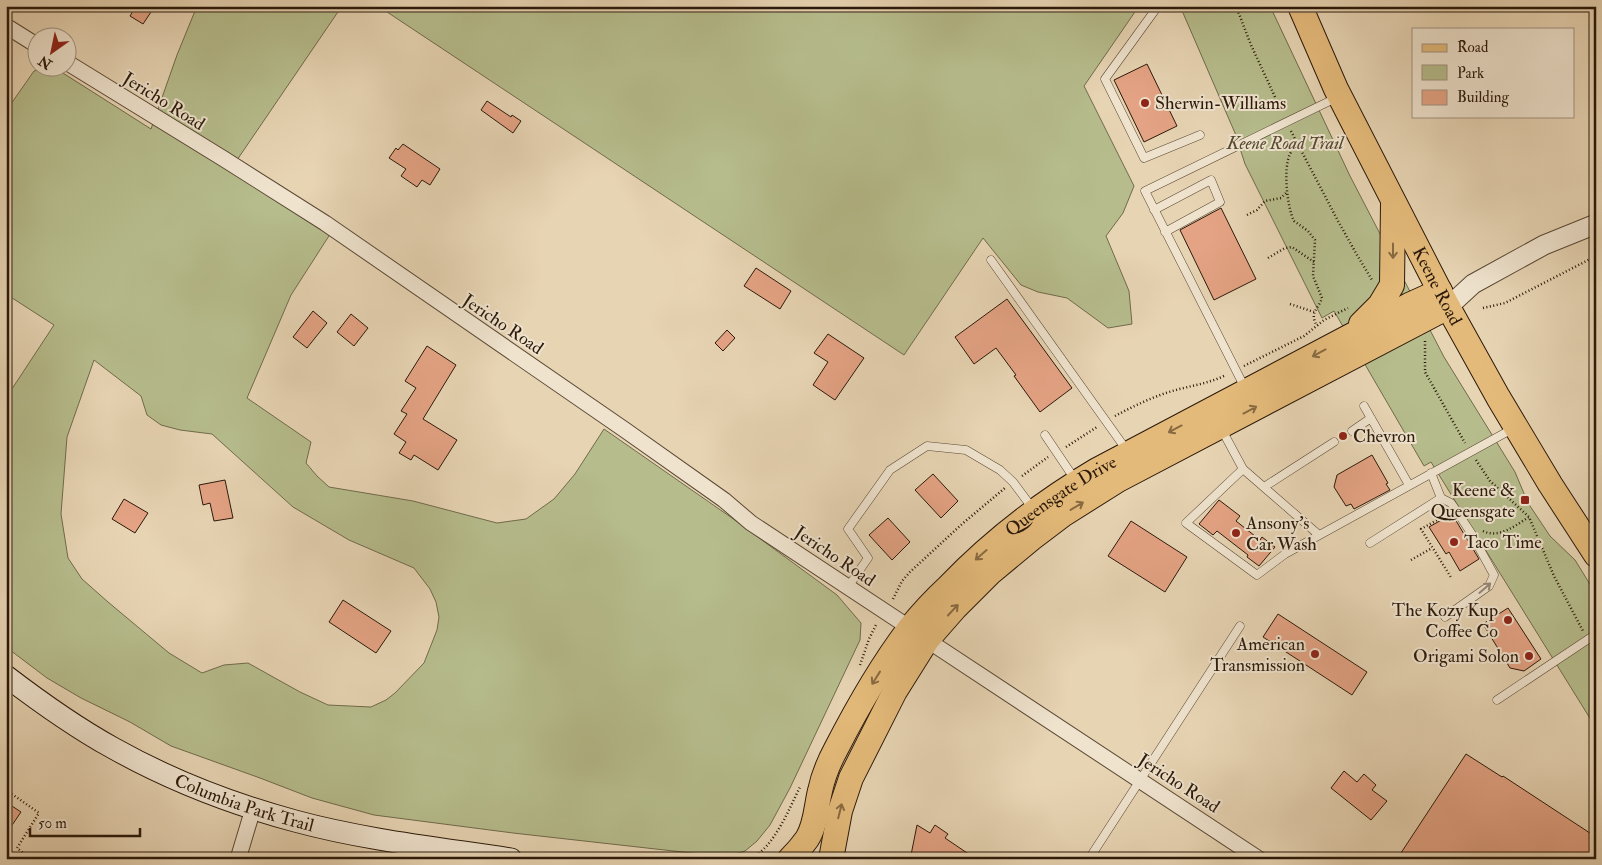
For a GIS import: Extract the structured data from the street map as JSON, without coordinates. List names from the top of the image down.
{
  "streets": {
    "main road": ["Keene Road", "Queensgate Drive", "Columbia Park Trail"],
    "street": ["Jericho Road"]
  },
  "crossings": [
    ["Jericho Road", "Queensgate Drive"],
    ["Keene Road", "Queensgate Drive"]
  ],
  "parks": ["Keene Road Trail"],
  "places": {
    "other": [
      "Sherwin-Williams",
      "Chevron",
      "Ansony's Car Wash",
      "Taco Time",
      "The Kozy Kup Coffee Co",
      "American Transmission",
      "Origami Solon"
    ],
    "transit": ["Keene & Queensgate"]
  },
  "legend": ["Road", "Park", "Building"],
  "scale_bar": "50 m",
  "north": "bottom left"
}
